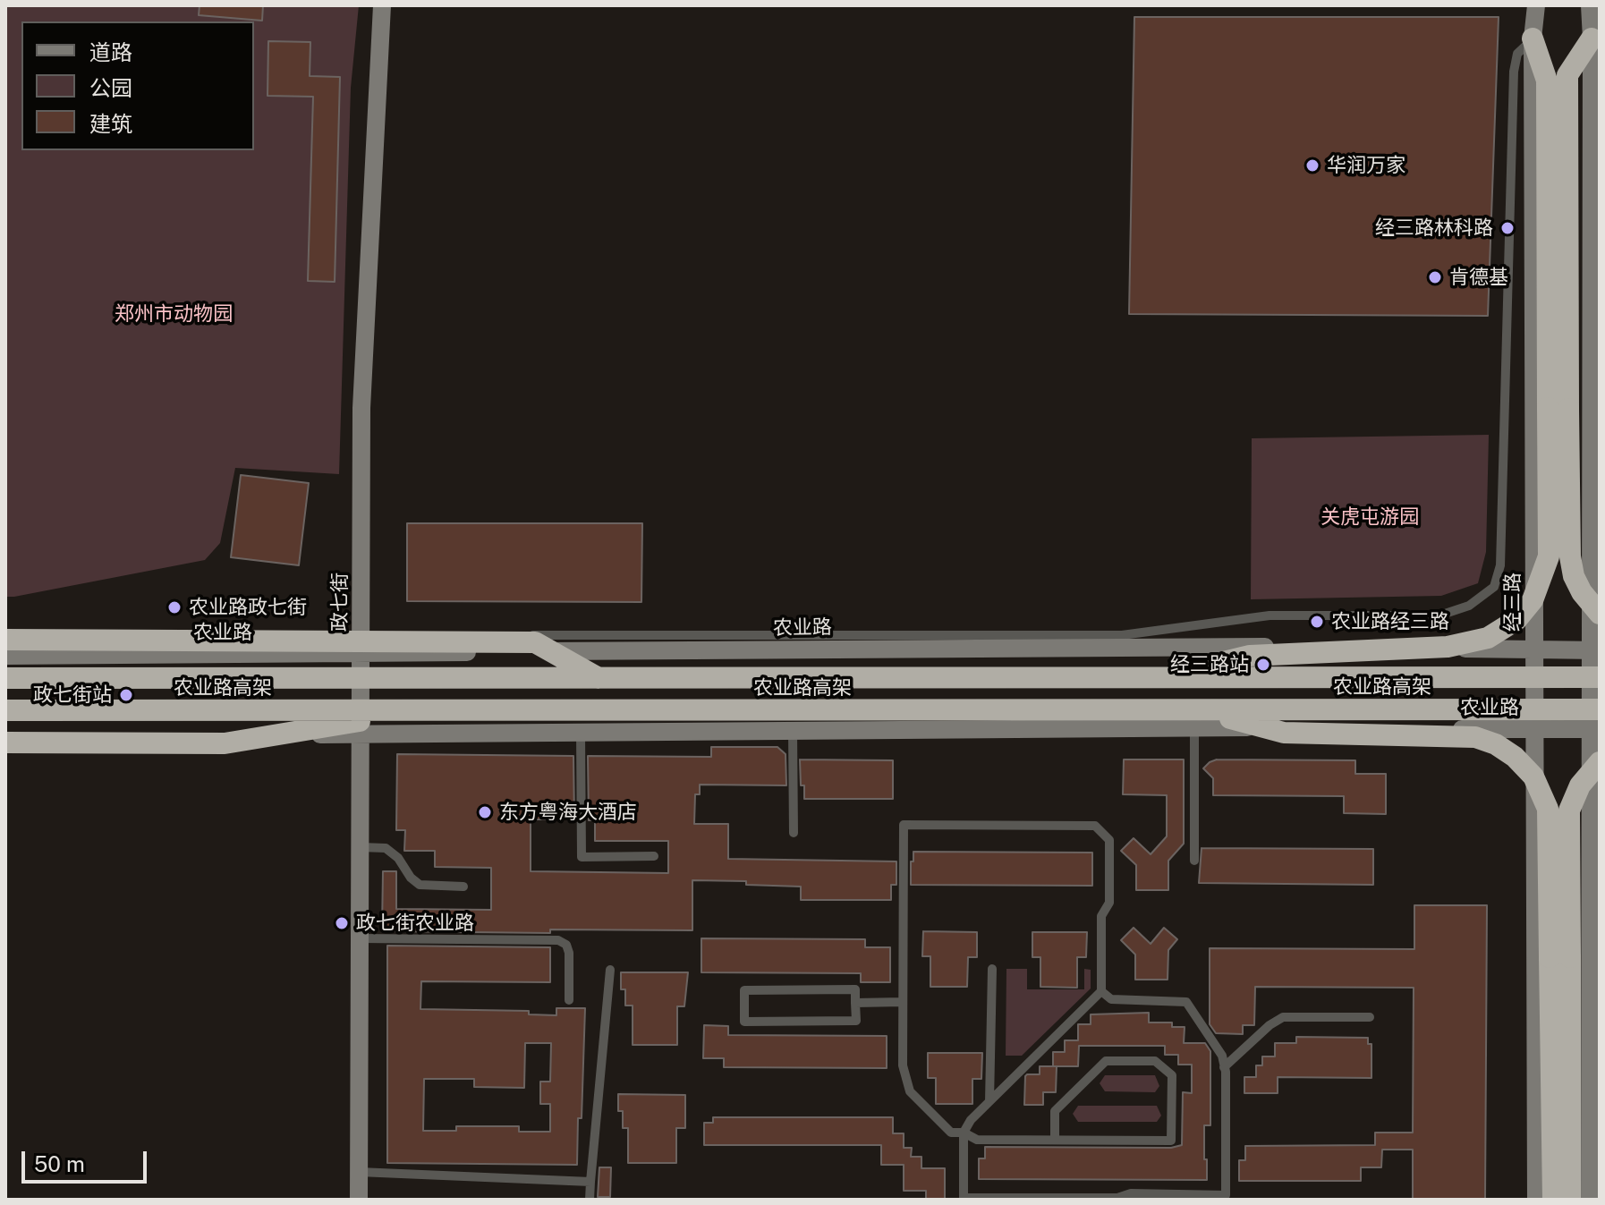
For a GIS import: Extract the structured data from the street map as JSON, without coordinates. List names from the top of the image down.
{
  "streets": {
    "highway": ["农业路高架"],
    "street": ["政七街", "经三路", "农业路"]
  },
  "crossings": [
    ["政七街", "农业路"],
    ["经三路", "农业路"],
    ["农业路", "农业路高架"]
  ],
  "parks": ["郑州市动物园", "关虎屯游园"],
  "places": [
    "华润万家",
    "经三路林科路",
    "肯德基",
    "农业路政七街",
    "农业路经三路",
    "经三路站",
    "政七街站",
    "东方粤海大酒店",
    "政七街农业路"
  ],
  "legend": ["道路", "公园", "建筑"],
  "scale_bar": "50 m"
}
